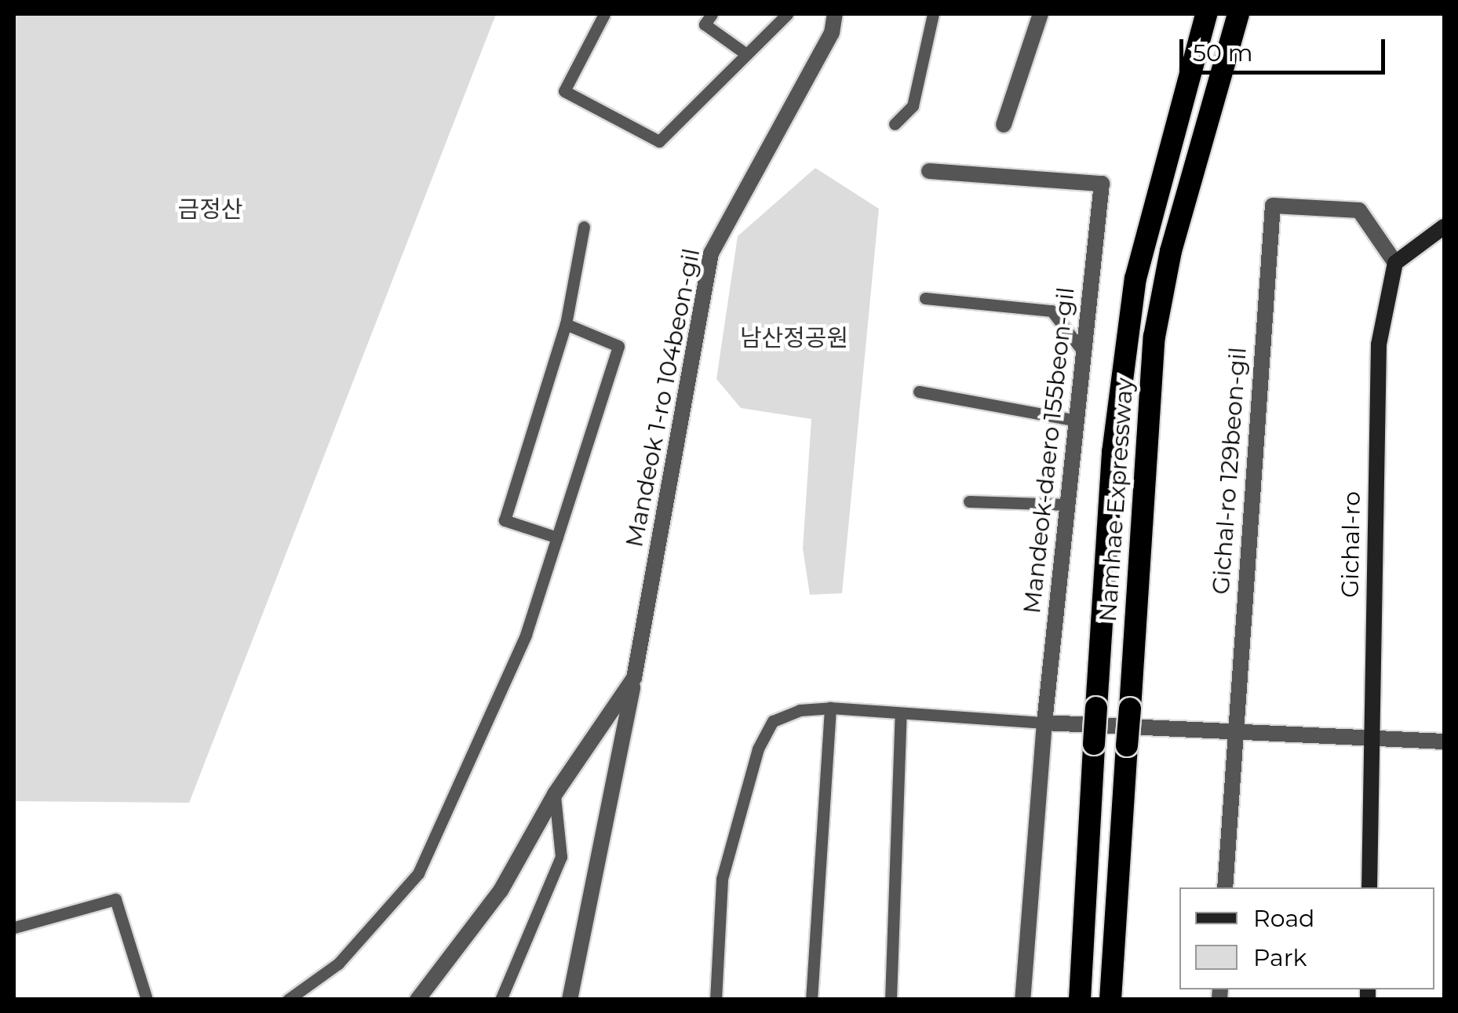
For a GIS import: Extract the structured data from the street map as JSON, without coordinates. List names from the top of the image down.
{
  "streets": {
    "highway": ["Namhae Expressway"],
    "main road": ["Gichal-ro"],
    "street": ["Mandeok 1-ro 104beon-gil", "Mandeok-daero 155beon-gil", "Gichal-ro 129beon-gil"]
  },
  "crossings": [
    ["Gichal-ro 129beon-gil", "Gichal-ro"]
  ],
  "parks": ["금정산", "남산정공원"],
  "legend": ["Road", "Park"],
  "scale_bar": "50 m"
}
